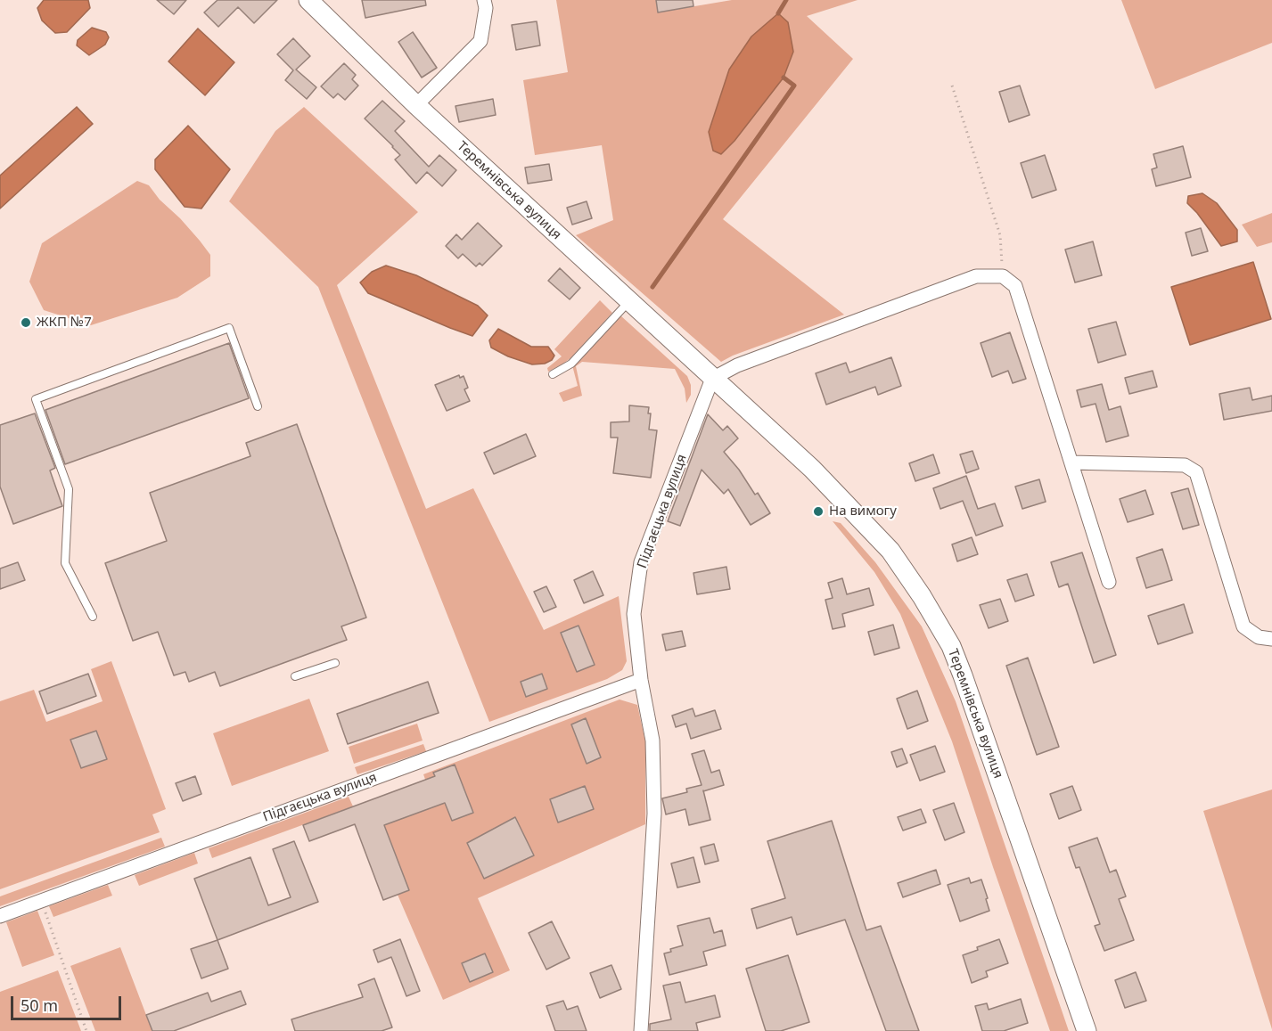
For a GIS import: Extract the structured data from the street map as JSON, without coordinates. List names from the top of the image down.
{
  "streets": {
    "street": ["Теремнівська вулиця", "Підгаєцька вулиця"]
  },
  "crossings": [
    ["Теремнівська вулиця", "Підгаєцька вулиця"]
  ],
  "places": ["ЖКП №7", "На вимогу"],
  "scale_bar": "50 m"
}
